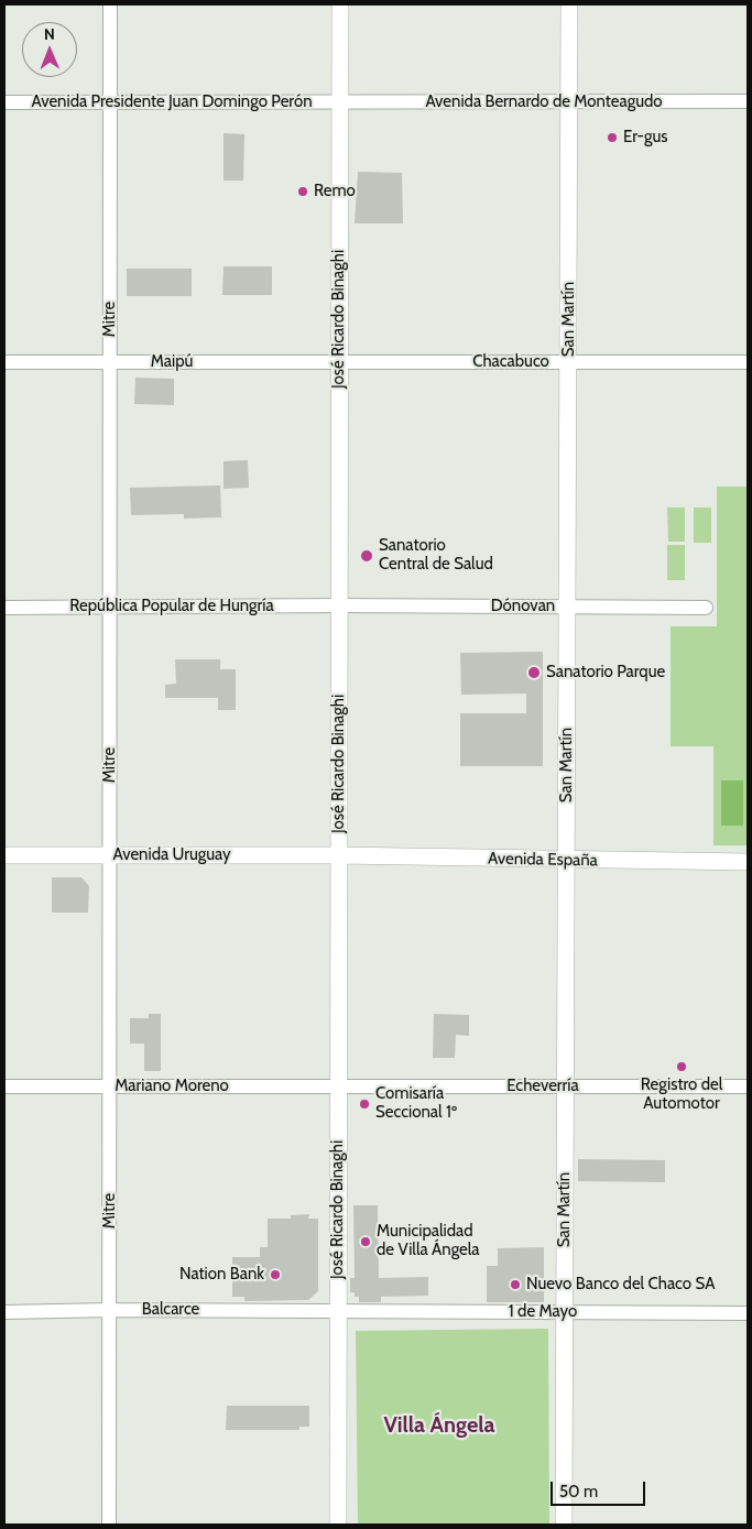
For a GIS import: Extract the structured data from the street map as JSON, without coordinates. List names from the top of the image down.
{
  "streets": {
    "street": [
      "Avenida Presidente Juan Domingo Perón",
      "Avenida Bernardo de Monteagudo",
      "Mitre",
      "José Ricardo Binaghi",
      "San Martín",
      "Maipú",
      "Chacabuco",
      "República Popular de Hungría",
      "Dónovan",
      "Avenida Uruguay",
      "Avenida España",
      "Mariano Moreno",
      "Echeverría",
      "Balcarce",
      "1 de Mayo"
    ]
  },
  "crossings": [
    ["Avenida Presidente Juan Domingo Perón", "Avenida Bernardo de Monteagudo"],
    ["Avenida Presidente Juan Domingo Perón", "Mitre"],
    ["Avenida Presidente Juan Domingo Perón", "José Ricardo Binaghi"],
    ["Avenida Bernardo de Monteagudo", "José Ricardo Binaghi"],
    ["Avenida Bernardo de Monteagudo", "San Martín"],
    ["Mitre", "Maipú"],
    ["Mitre", "República Popular de Hungría"],
    ["Mitre", "Avenida Uruguay"],
    ["Mitre", "Mariano Moreno"],
    ["Mitre", "Balcarce"],
    ["José Ricardo Binaghi", "Maipú"],
    ["José Ricardo Binaghi", "Chacabuco"],
    ["José Ricardo Binaghi", "República Popular de Hungría"],
    ["José Ricardo Binaghi", "Dónovan"],
    ["José Ricardo Binaghi", "Avenida Uruguay"],
    ["José Ricardo Binaghi", "Avenida España"],
    ["José Ricardo Binaghi", "Mariano Moreno"],
    ["José Ricardo Binaghi", "Echeverría"],
    ["José Ricardo Binaghi", "Balcarce"],
    ["José Ricardo Binaghi", "1 de Mayo"],
    ["San Martín", "Chacabuco"],
    ["San Martín", "Dónovan"],
    ["San Martín", "Avenida España"],
    ["San Martín", "Echeverría"],
    ["San Martín", "1 de Mayo"],
    ["Maipú", "Chacabuco"],
    ["República Popular de Hungría", "Dónovan"],
    ["Avenida Uruguay", "Avenida España"],
    ["Mariano Moreno", "Echeverría"],
    ["Balcarce", "1 de Mayo"]
  ],
  "districts": ["Villa Ángela"],
  "places": [
    "Er-gus",
    "Remo",
    "Sanatorio Central de Salud",
    "Sanatorio Parque",
    "Registro del Automotor",
    "Comisaría Seccional 1º",
    "Municipalidad de Villa Ángela",
    "Nation Bank",
    "Nuevo Banco del Chaco SA"
  ],
  "scale_bar": "50 m",
  "north": "top"
}
